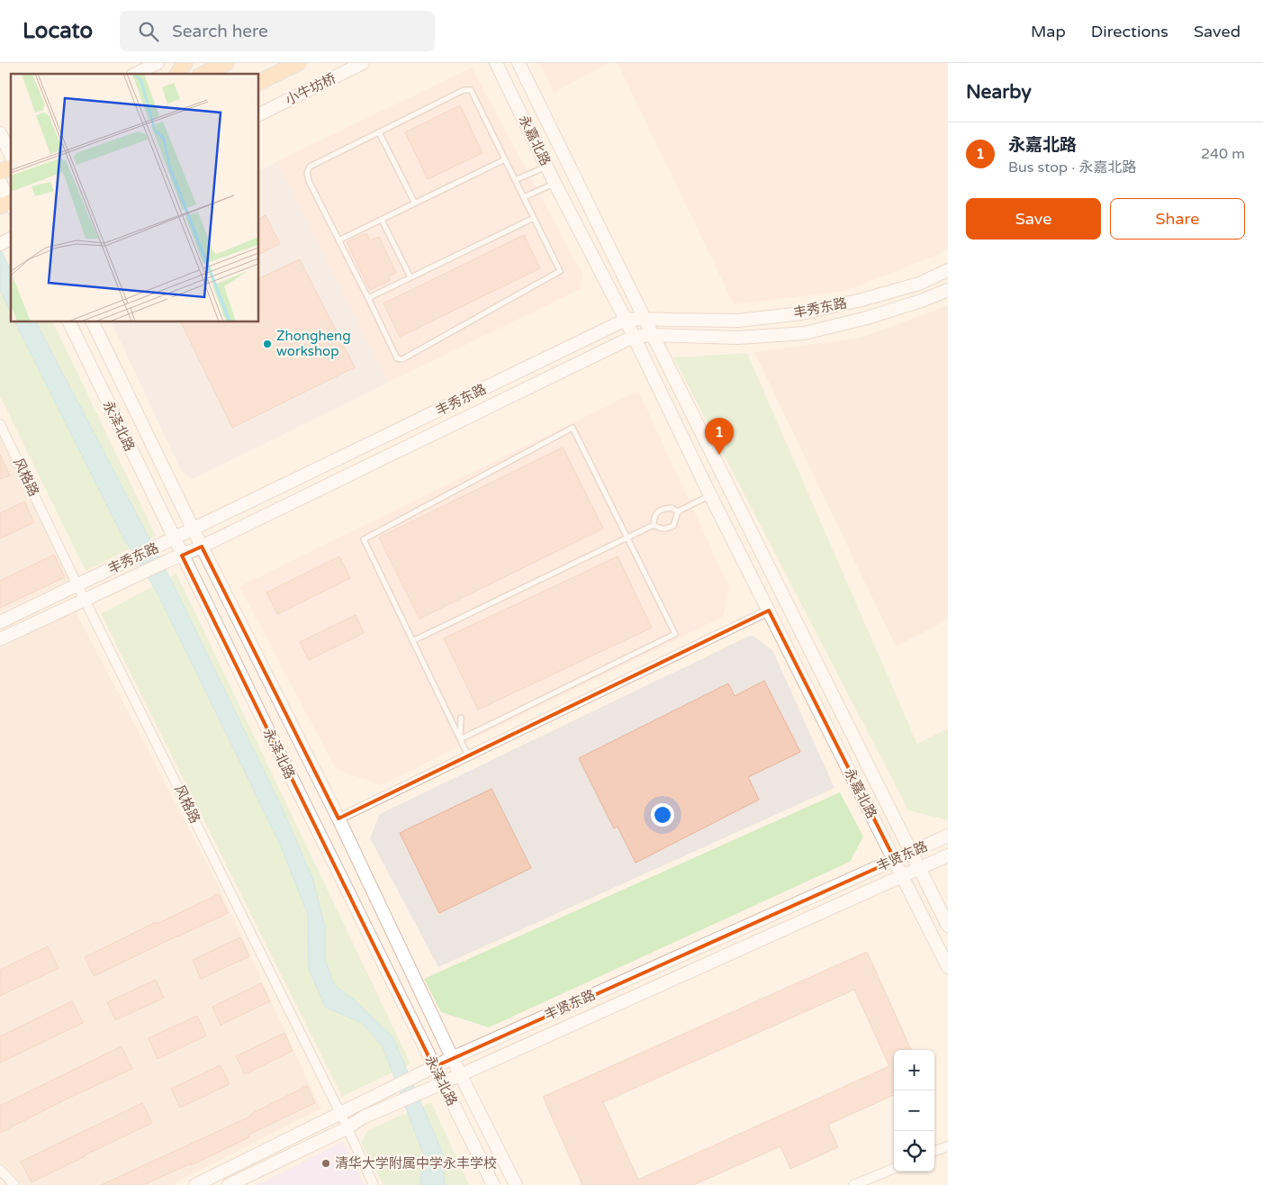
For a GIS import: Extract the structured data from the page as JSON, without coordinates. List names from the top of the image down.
{
  "streets": {
    "street": [
      "小牛坊桥",
      "永嘉北路",
      "丰秀东路",
      "永泽北路",
      "风格路",
      "丰贤东路"
    ]
  },
  "crossings": [
    ["永嘉北路", "丰秀东路"],
    ["永嘉北路", "丰贤东路"],
    ["丰秀东路", "永泽北路"],
    ["丰秀东路", "风格路"],
    ["永泽北路", "丰贤东路"],
    ["风格路", "丰贤东路"]
  ],
  "places": ["Zhongheng workshop", "清华大学附属中学永丰学校"],
  "page": {
    "header": "Locato",
    "search": "Search here",
    "nav": ["Map", "Directions", "Saved"],
    "heading": "Nearby",
    "list": [
      {
        "mark": "1",
        "name": "永嘉北路",
        "note": "Bus stop · 永嘉北路",
        "value": "240 m"
      }
    ],
    "buttons": ["Save", "Share"],
    "pins": "1",
    "map_buttons": ["+", "−"]
  }
}
